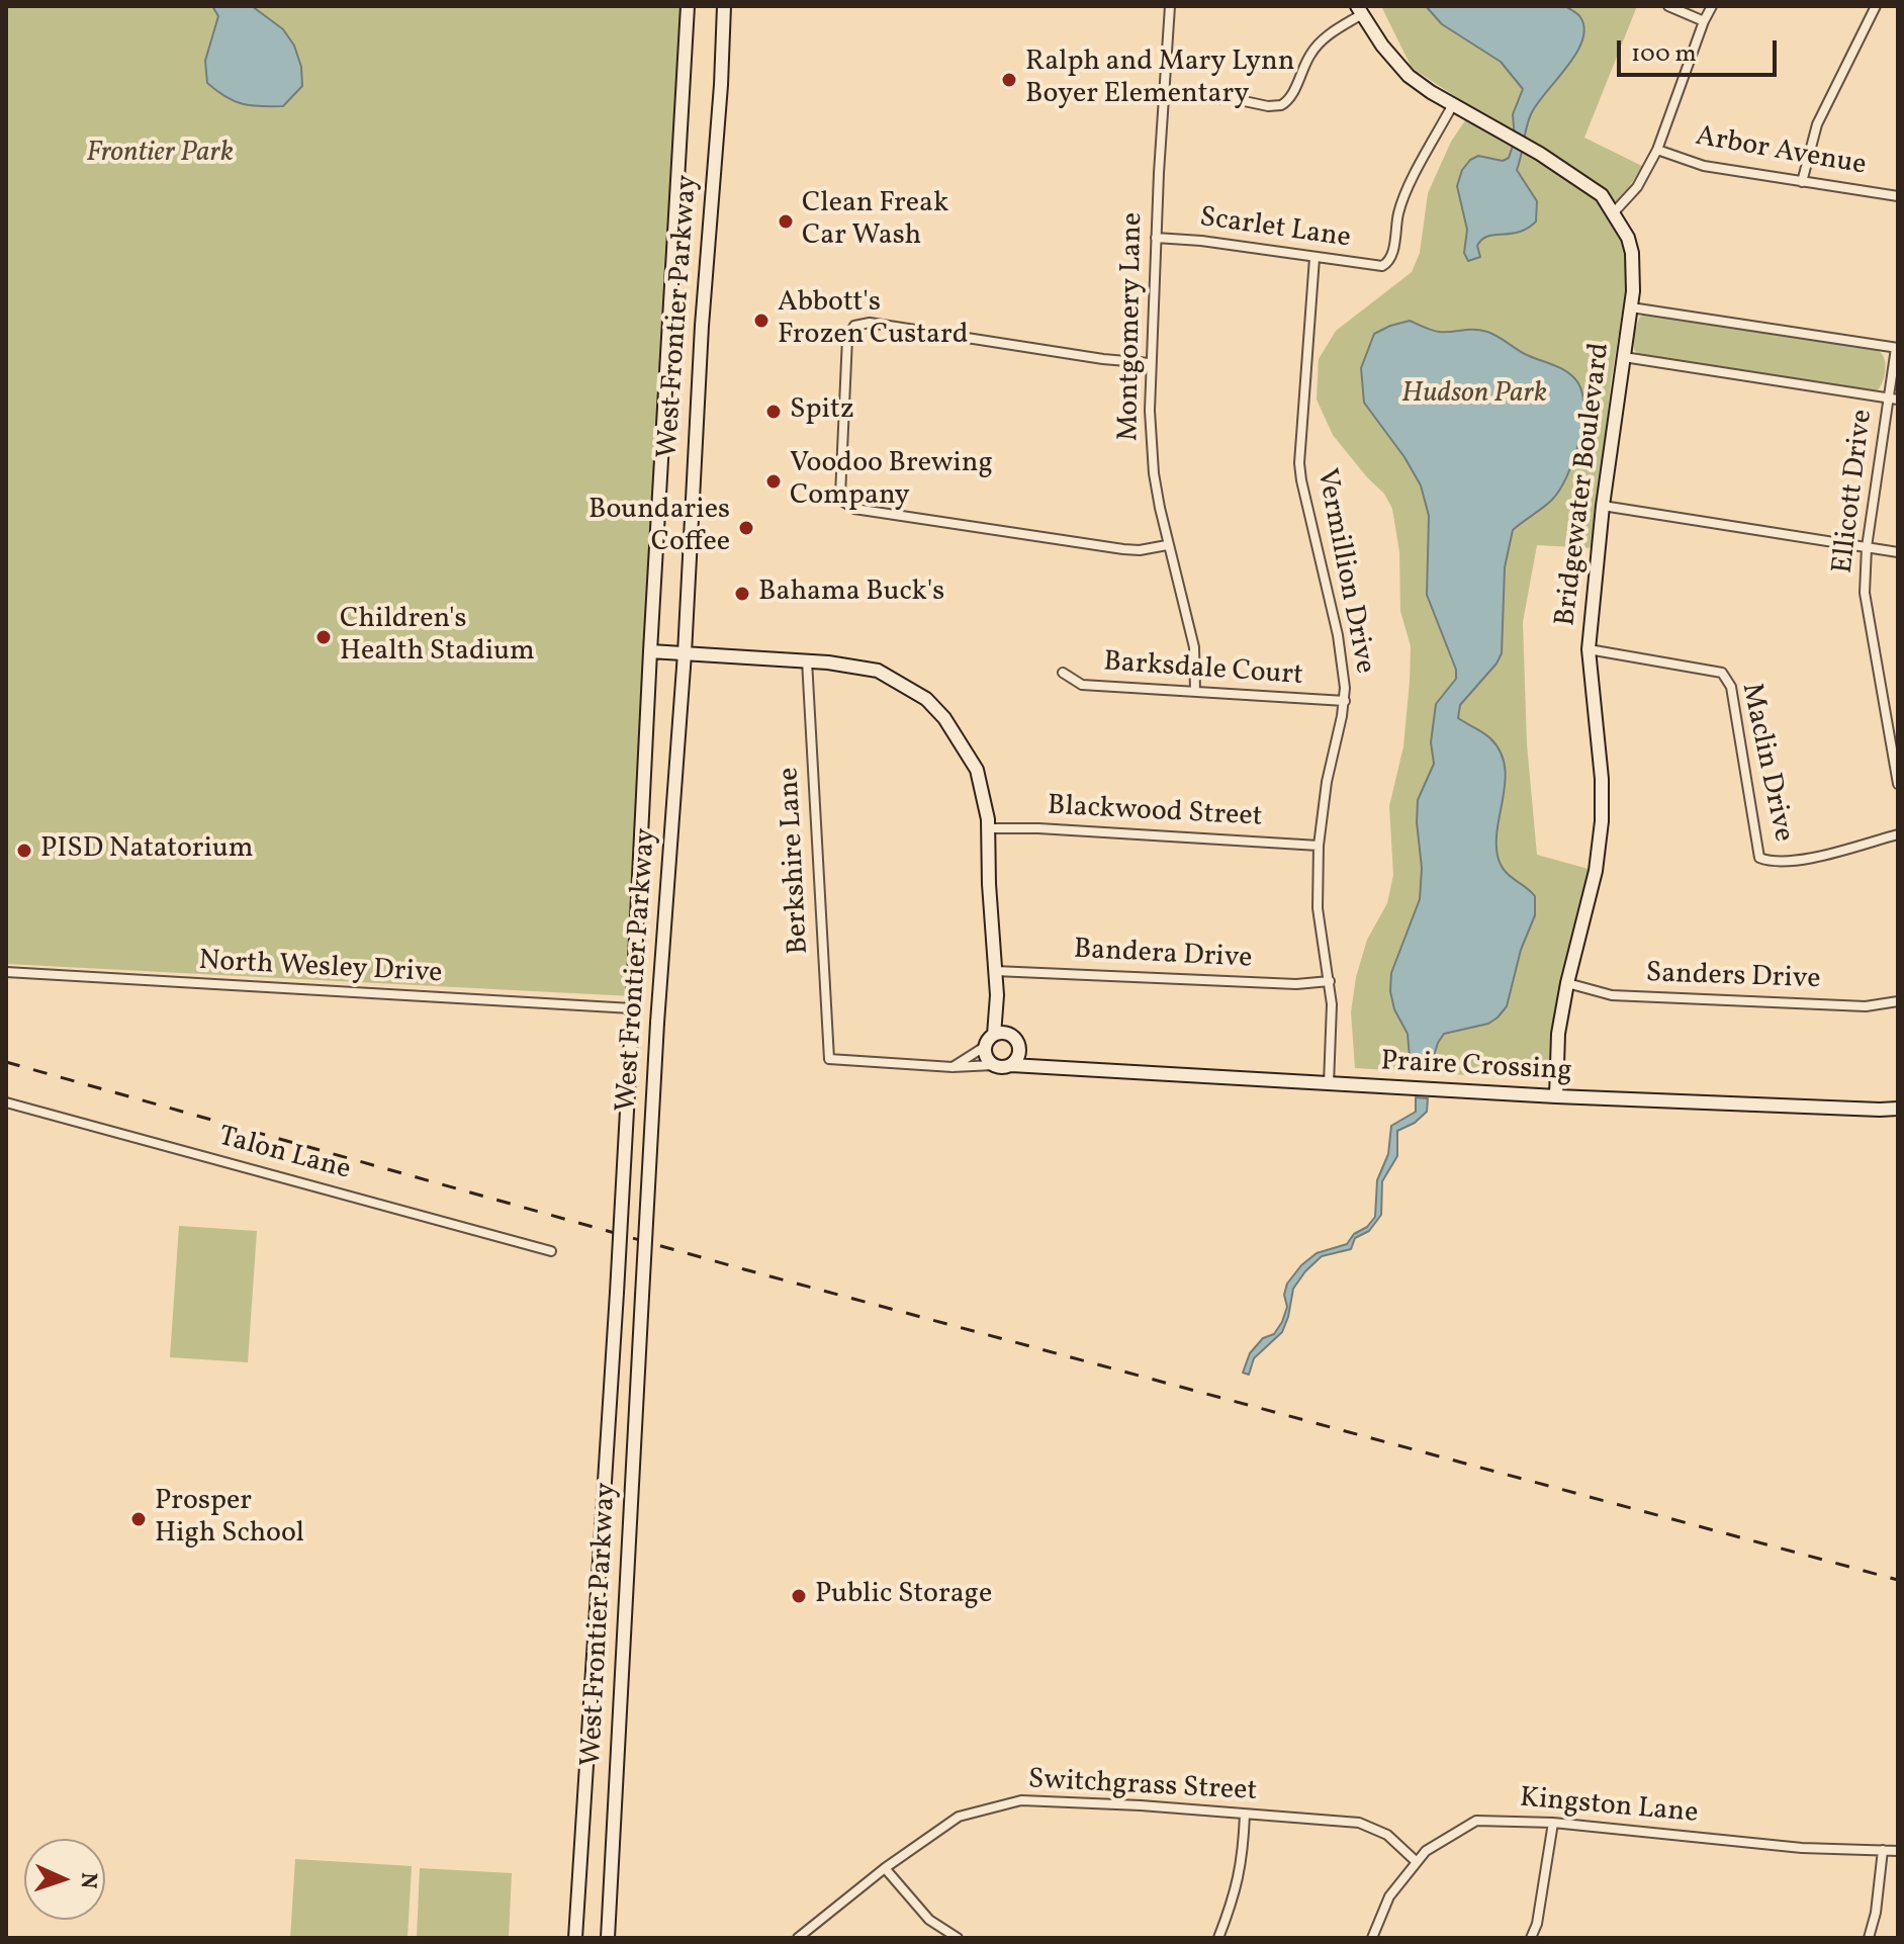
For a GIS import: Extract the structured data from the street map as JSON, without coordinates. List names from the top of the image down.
{
  "streets": {
    "street": [
      "Arbor Avenue",
      "Scarlet Lane",
      "West Frontier Parkway",
      "Montgomery Lane",
      "Bridgewater Boulevard",
      "Ellicott Drive",
      "Vermillion Drive",
      "Barksdale Court",
      "Maclin Drive",
      "Blackwood Street",
      "Berkshire Lane",
      "Bandera Drive",
      "North Wesley Drive",
      "Sanders Drive",
      "Praire Crossing",
      "Talon Lane",
      "Switchgrass Street",
      "Kingston Lane"
    ]
  },
  "crossings": [
    ["Scarlet Lane", "Montgomery Lane"],
    ["Scarlet Lane", "Bridgewater Boulevard"],
    ["Scarlet Lane", "Vermillion Drive"],
    ["West Frontier Parkway", "North Wesley Drive"],
    ["Montgomery Lane", "Barksdale Court"],
    ["Bridgewater Boulevard", "Maclin Drive"],
    ["Bridgewater Boulevard", "Sanders Drive"],
    ["Bridgewater Boulevard", "Praire Crossing"],
    ["Vermillion Drive", "Barksdale Court"],
    ["Vermillion Drive", "Blackwood Street"],
    ["Vermillion Drive", "Bandera Drive"],
    ["Vermillion Drive", "Praire Crossing"],
    ["Switchgrass Street", "Kingston Lane"]
  ],
  "parks": ["Frontier Park", "Hudson Park"],
  "places": [
    "Ralph and Mary Lynn Boyer Elementary",
    "Clean Freak Car Wash",
    "Abbott's Frozen Custard",
    "Spitz",
    "Voodoo Brewing Company",
    "Boundaries Coffee",
    "Bahama Buck's",
    "Children's Health Stadium",
    "PISD Natatorium",
    "Prosper High School",
    "Public Storage"
  ],
  "scale_bar": "100 m",
  "north": "right"
}
